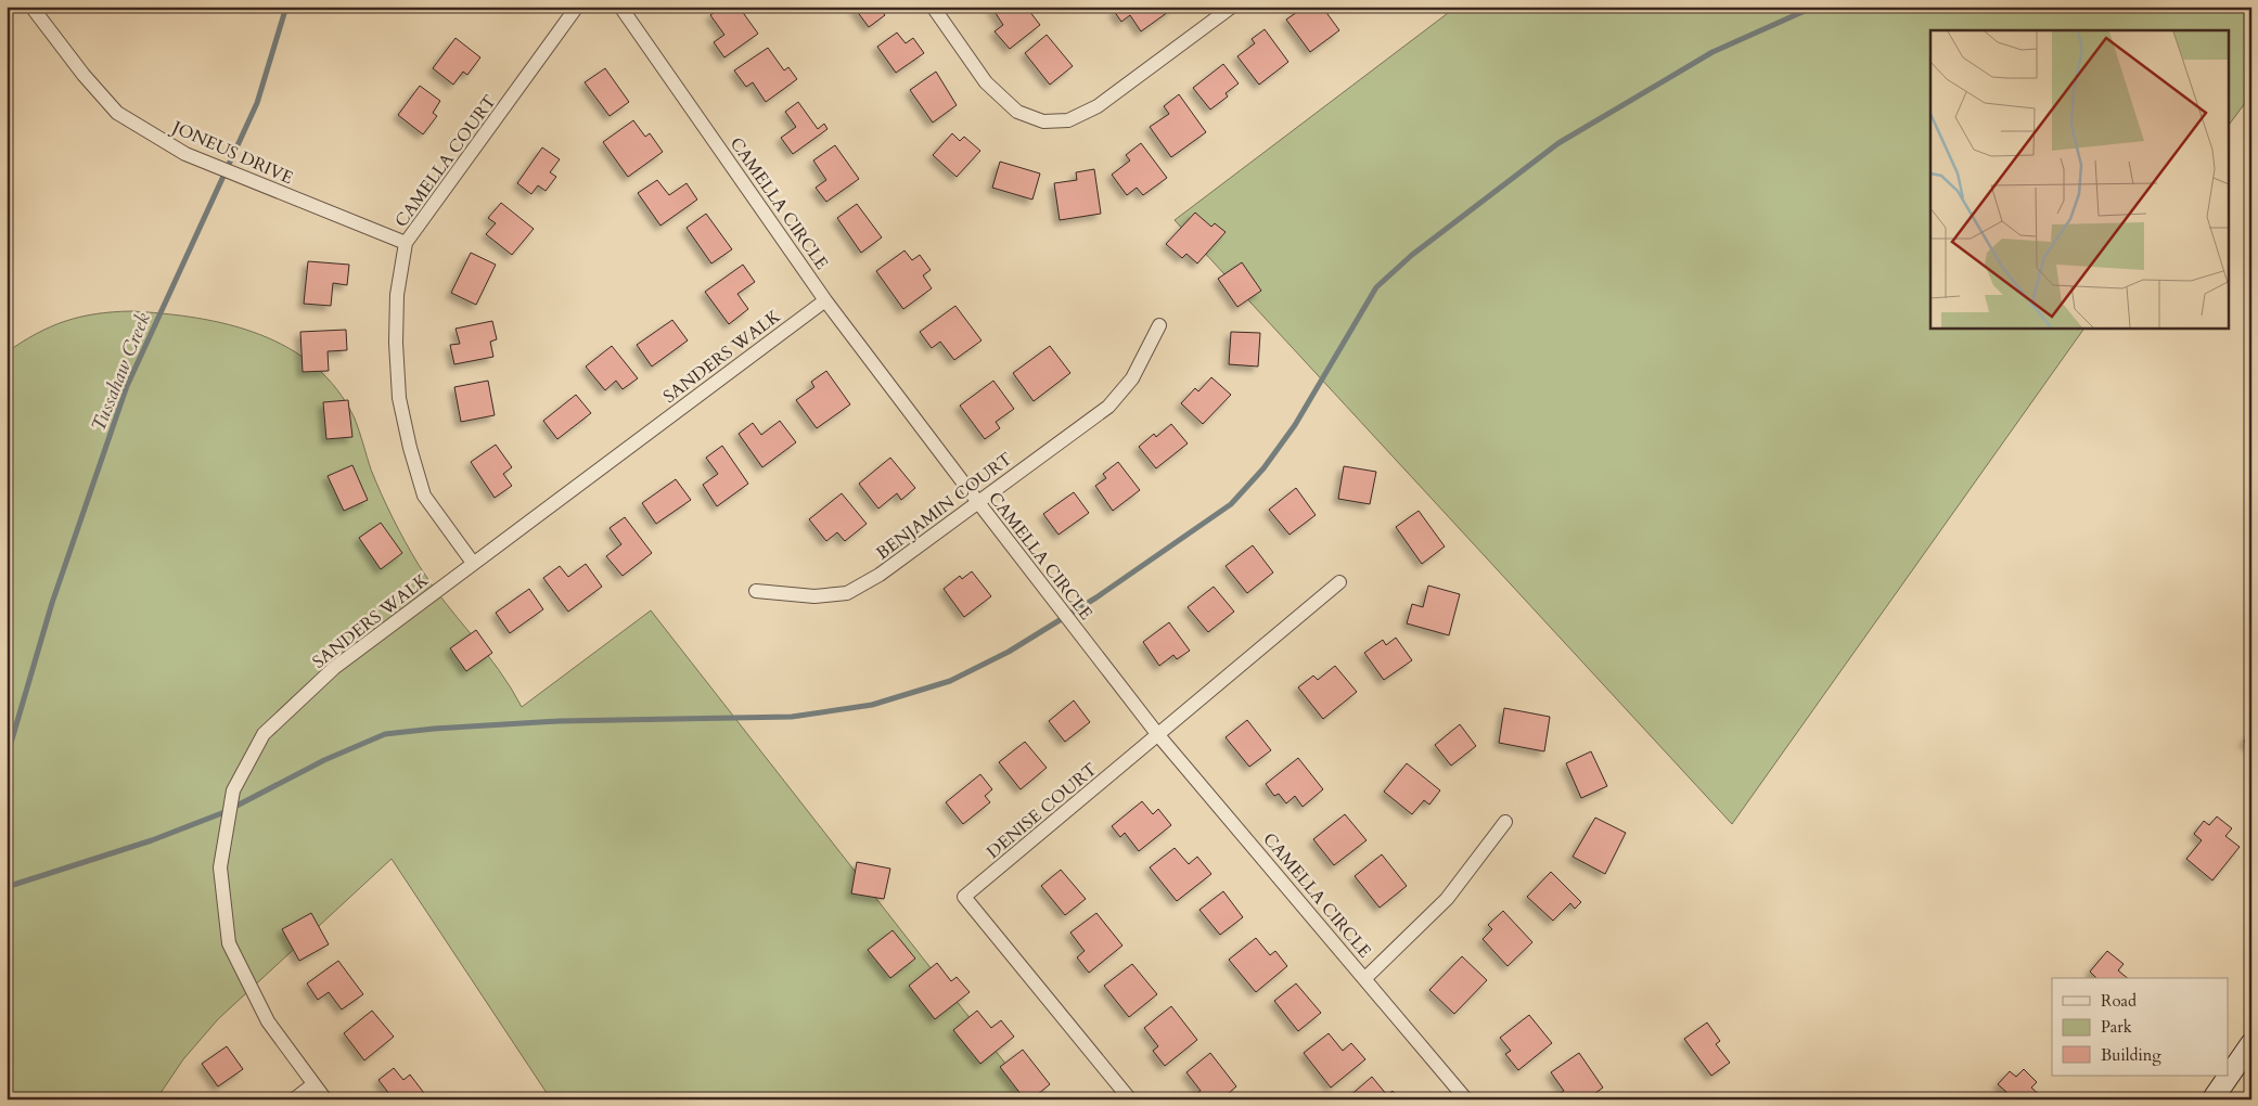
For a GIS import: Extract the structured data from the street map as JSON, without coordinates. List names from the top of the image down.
{
  "streets": {
    "street": [
      "JONEUS DRIVE",
      "CAMELLA COURT",
      "CAMELLA CIRCLE",
      "SANDERS WALK",
      "BENJAMIN COURT",
      "DENISE COURT"
    ]
  },
  "crossings": [
    ["JONEUS DRIVE", "CAMELLA COURT"],
    ["CAMELLA COURT", "SANDERS WALK"],
    ["CAMELLA CIRCLE", "SANDERS WALK"],
    ["CAMELLA CIRCLE", "BENJAMIN COURT"],
    ["CAMELLA CIRCLE", "DENISE COURT"]
  ],
  "water": ["Tussahaw Creek"],
  "legend": ["Road", "Park", "Building"]
}
